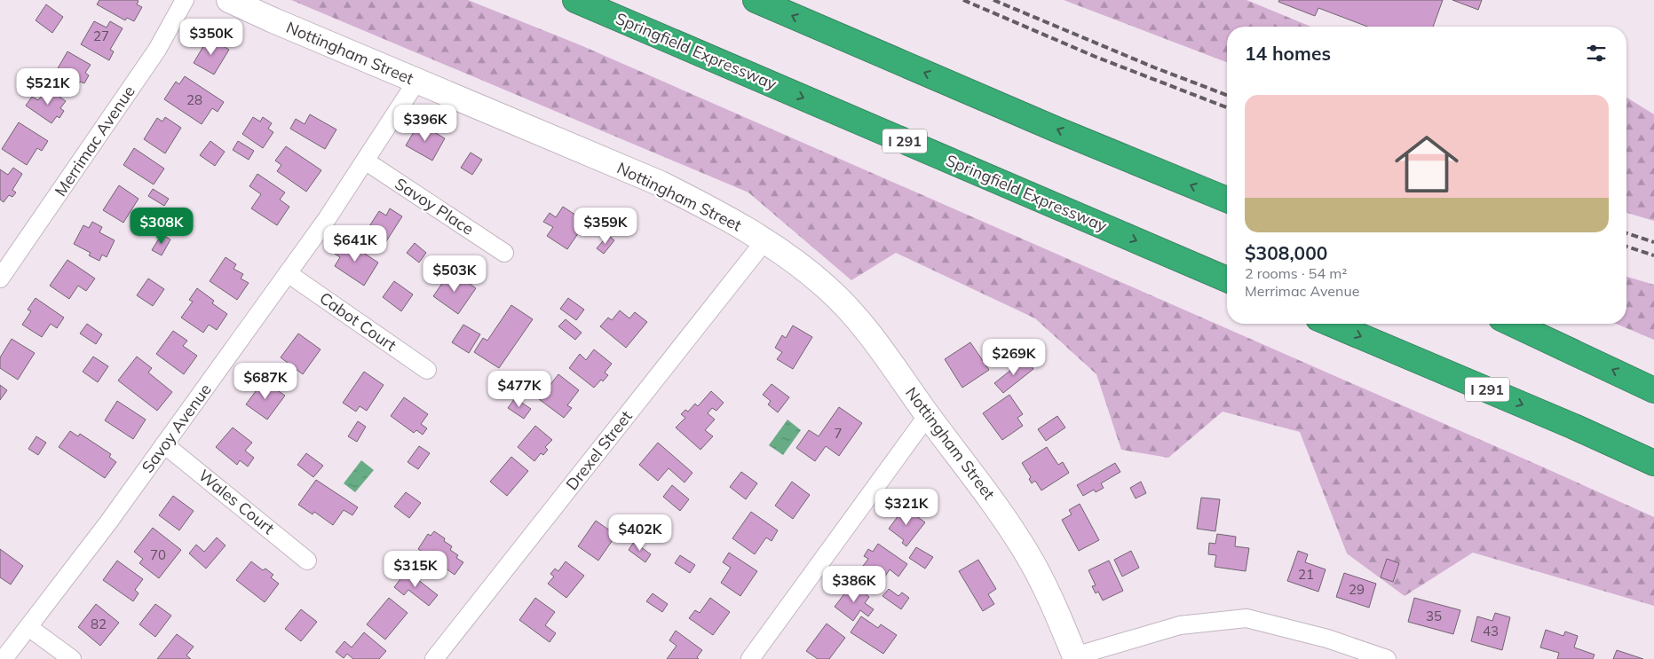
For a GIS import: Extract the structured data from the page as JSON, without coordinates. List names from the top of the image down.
{
  "streets": {
    "highway": ["Springfield Expressway", "I 291"],
    "street": [
      "Nottingham Street",
      "Merrimac Avenue",
      "Savoy Place",
      "Cabot Court",
      "Savoy Avenue",
      "Drexel Street",
      "Wales Court"
    ]
  },
  "crossings": [
    ["Nottingham Street", "Savoy Avenue"],
    ["Nottingham Street", "Drexel Street"],
    ["Savoy Place", "Savoy Avenue"],
    ["Cabot Court", "Savoy Avenue"],
    ["Savoy Avenue", "Wales Court"]
  ],
  "house_numbers": [
    "27",
    "28",
    "7",
    "70",
    "21",
    "29",
    "35",
    "82",
    "43"
  ],
  "page": {
    "price": [
      "$350K",
      "$521K",
      "$396K",
      "$308K",
      "$359K",
      "$641K",
      "$503K",
      "$269K",
      "$687K",
      "$477K",
      "$321K",
      "$402K",
      "$315K",
      "$386K"
    ],
    "heading": "14 homes",
    "list": [
      {
        "name": "$308,000",
        "note": "2 rooms · 54 m² · Merrimac Avenue"
      }
    ]
  }
}
